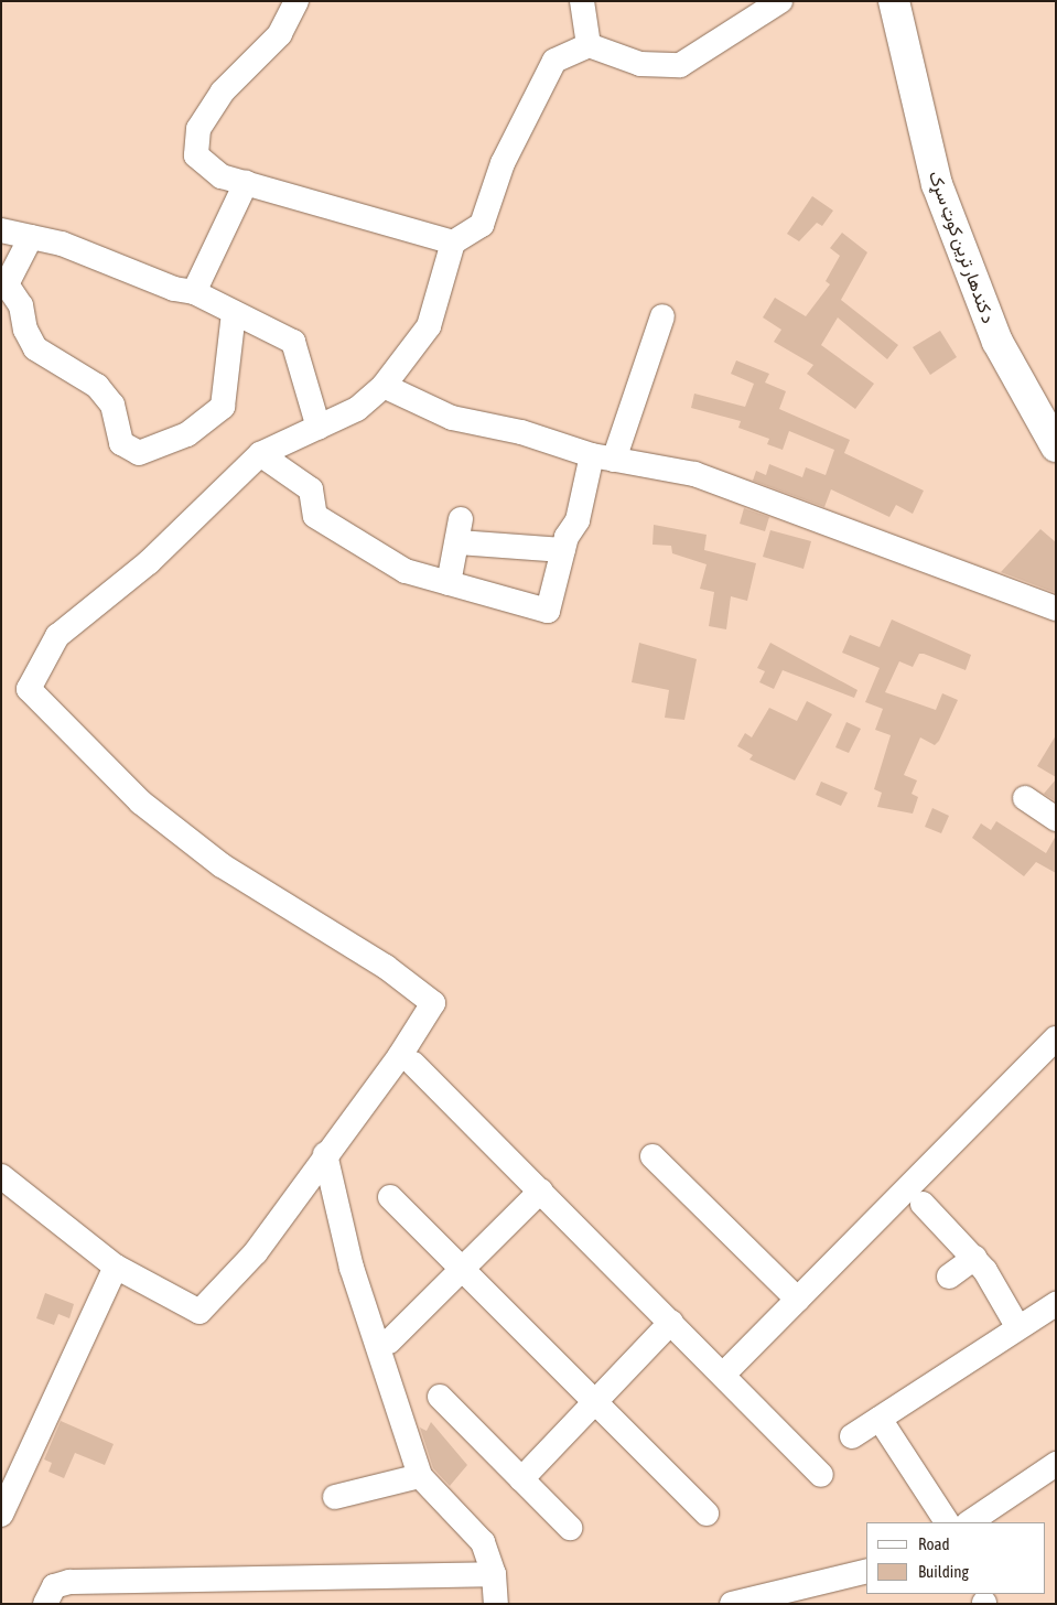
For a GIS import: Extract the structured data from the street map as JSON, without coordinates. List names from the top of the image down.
{
  "streets": {
    "main road": ["د کندهار ترين کوټ سړک"]
  },
  "legend": ["Road", "Building"]
}
